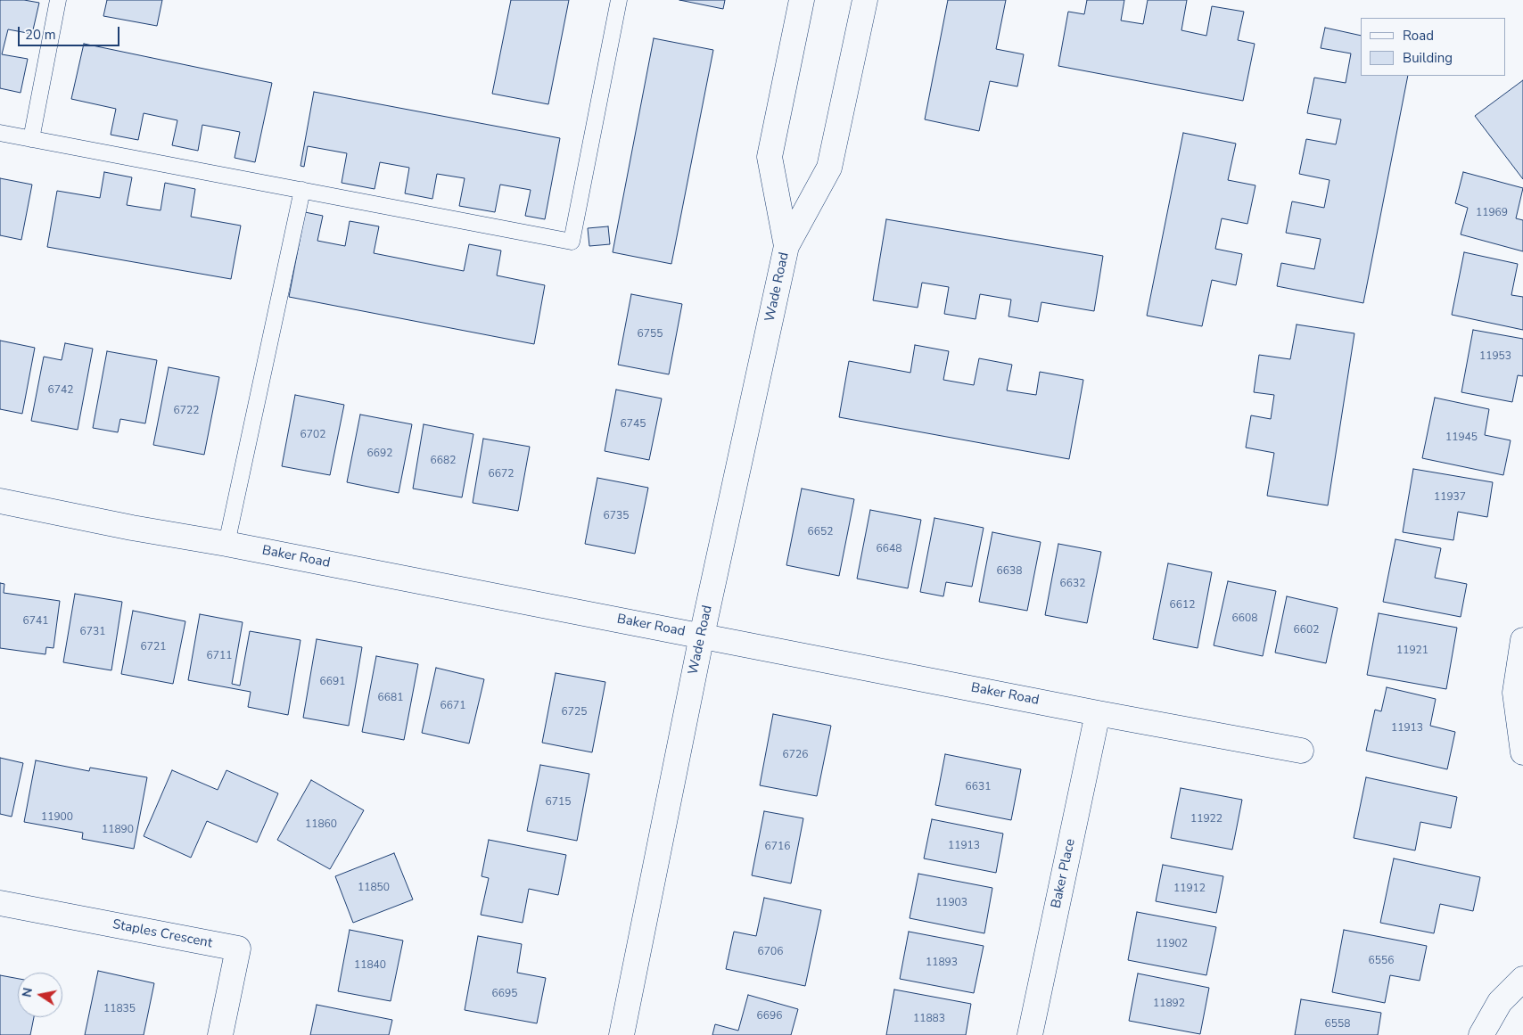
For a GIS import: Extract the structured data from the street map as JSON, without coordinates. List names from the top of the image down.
{
  "streets": {
    "street": [
      "Wade Road",
      "Baker Road",
      "Baker Place",
      "Staples Crescent"
    ]
  },
  "crossings": [
    ["Wade Road", "Baker Road"],
    ["Baker Road", "Baker Place"]
  ],
  "house_numbers": [
    "11969",
    "6755",
    "11953",
    "6742",
    "6722",
    "6745",
    "6702",
    "11945",
    "6692",
    "6682",
    "6672",
    "11937",
    "6735",
    "6652",
    "6648",
    "6638",
    "6632",
    "6612",
    "6608",
    "6741",
    "6602",
    "6731",
    "6721",
    "11921",
    "6711",
    "6691",
    "6681",
    "6671",
    "6725",
    "11913",
    "6726",
    "6631",
    "6715",
    "11900",
    "11922",
    "11860",
    "11890",
    "11913",
    "6716",
    "11850",
    "11912",
    "11903",
    "11902",
    "6706",
    "6556",
    "11893",
    "11840",
    "6695",
    "11892",
    "11835",
    "6696",
    "11883",
    "6558"
  ],
  "legend": ["Road", "Building"],
  "scale_bar": "20 m",
  "north": "left"
}
